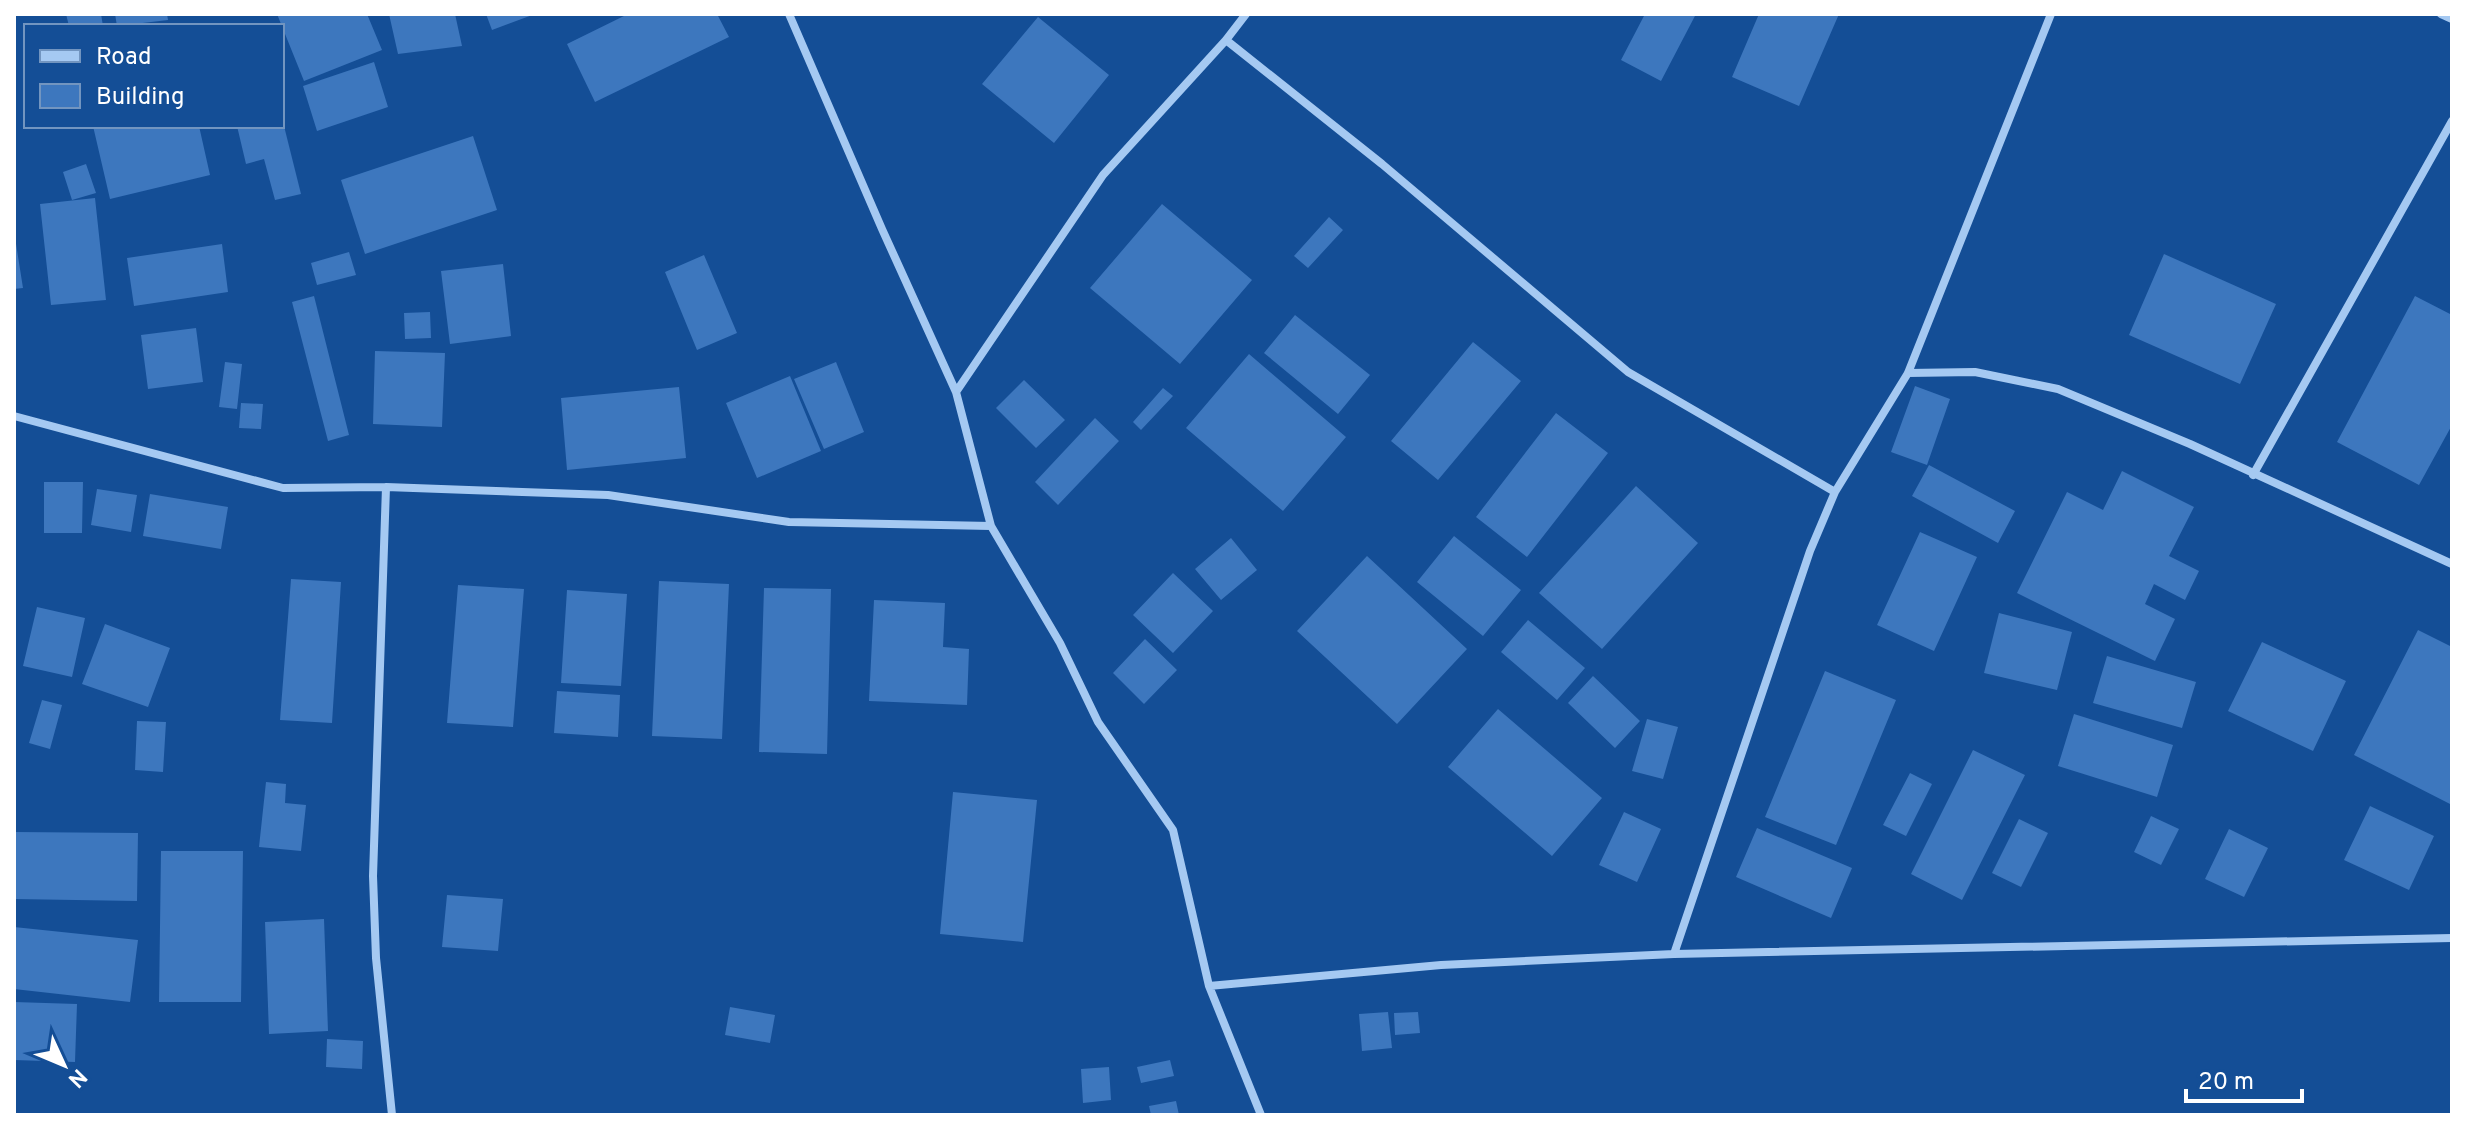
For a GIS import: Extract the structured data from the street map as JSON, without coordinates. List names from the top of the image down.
{
  "legend": ["Road", "Building"],
  "scale_bar": "20 m",
  "north": "bottom right"
}
